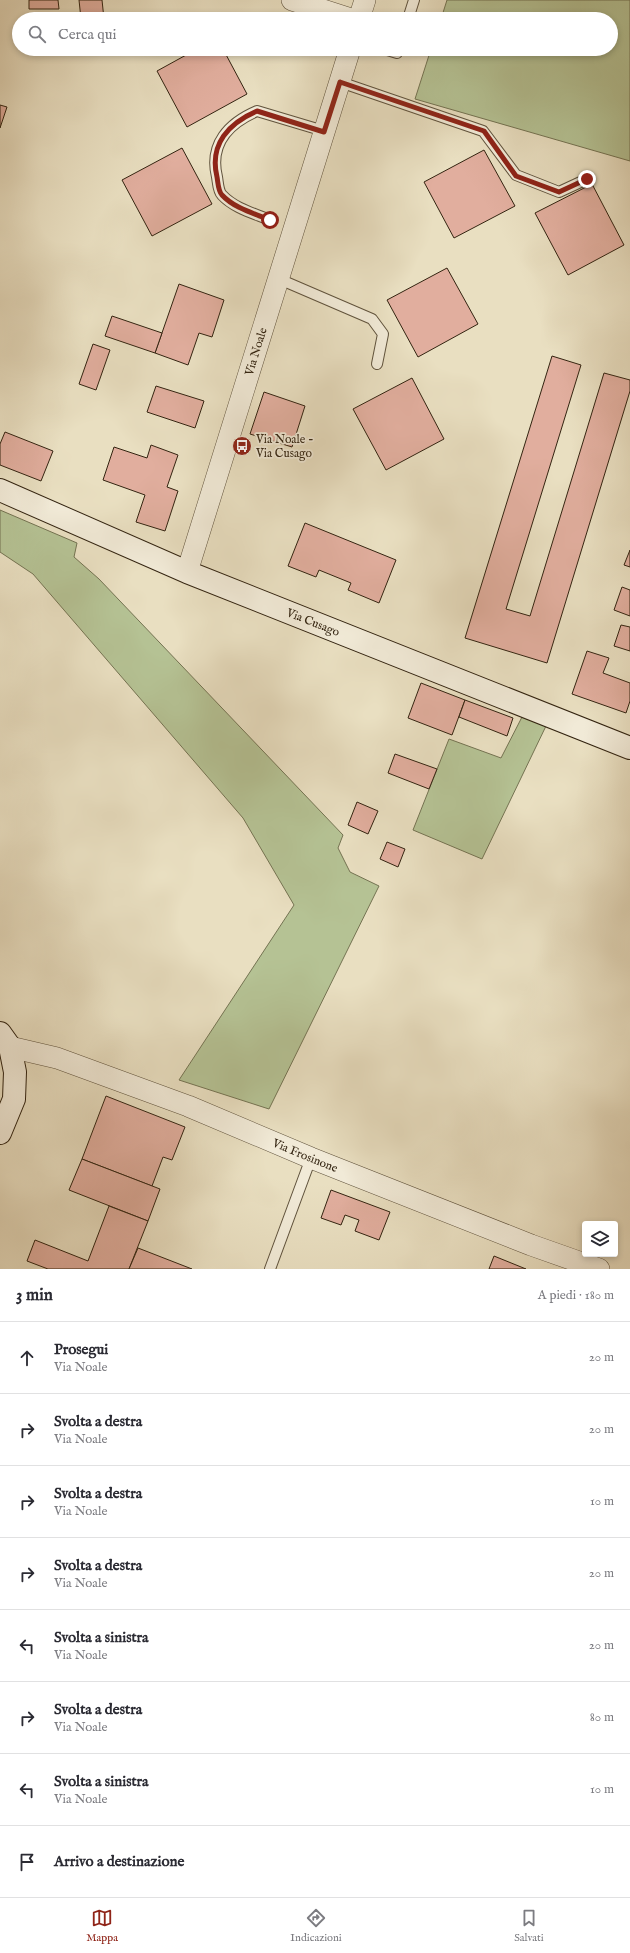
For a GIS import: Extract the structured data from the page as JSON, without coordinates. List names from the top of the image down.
{
  "streets": {
    "street": ["Via Noale", "Via Cusago", "Via Frosinone"]
  },
  "crossings": [
    ["Via Noale", "Via Cusago"]
  ],
  "places": {
    "bus stop": ["Via Noale - Via Cusago"]
  },
  "page": {
    "search": "Cerca qui",
    "heading": ["3 min", "A piedi · 180 m"],
    "list": [
      ["Prosegui", "Via Noale", "20 m"],
      ["Svolta a destra", "Via Noale", "20 m"],
      ["Svolta a destra", "Via Noale", "10 m"],
      ["Svolta a destra", "Via Noale", "20 m"],
      ["Svolta a sinistra", "Via Noale", "20 m"],
      ["Svolta a destra", "Via Noale", "80 m"],
      ["Svolta a sinistra", "Via Noale", "10 m"],
      "Arrivo a destinazione"
    ],
    "nav": ["Mappa", "Indicazioni", "Salvati"]
  }
}
